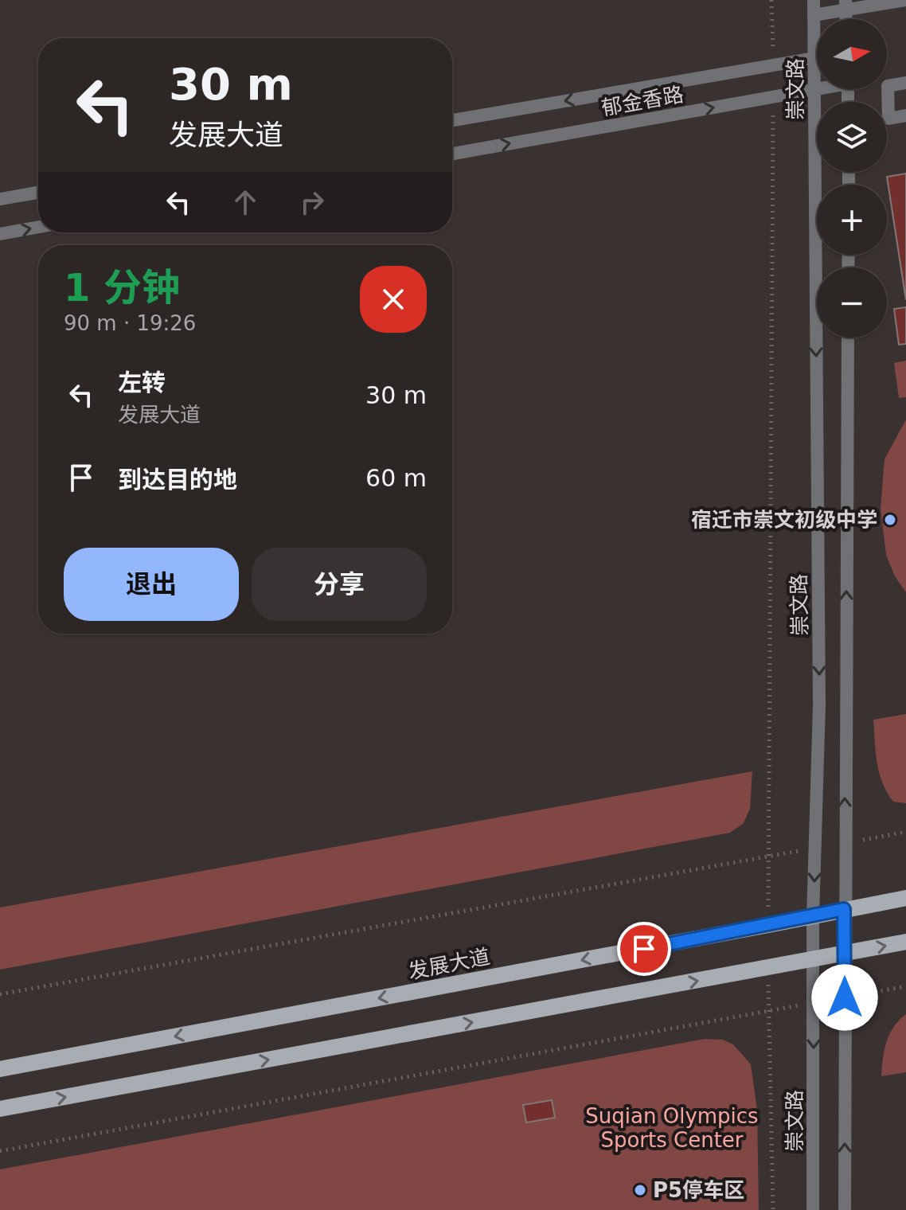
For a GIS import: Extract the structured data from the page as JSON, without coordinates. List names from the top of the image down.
{
  "streets": {
    "main road": ["发展大道"],
    "street": ["崇文路", "郁金香路"]
  },
  "crossings": [
    ["崇文路", "郁金香路"],
    ["崇文路", "发展大道"]
  ],
  "parks": ["Suqian Olympics Sports Center"],
  "places": ["宿迁市崇文初级中学", "P5停车区"],
  "north": "right",
  "page": {
    "map_buttons": ["+", "−"],
    "turn": ["30 m", "发展大道"],
    "heading": ["1 分钟", "90 m · 19:26"],
    "list": [
      {
        "name": "左转",
        "note": "发展大道",
        "value": "30 m"
      },
      {
        "name": "到达目的地",
        "value": "60 m"
      }
    ],
    "buttons": ["退出", "分享"]
  }
}
